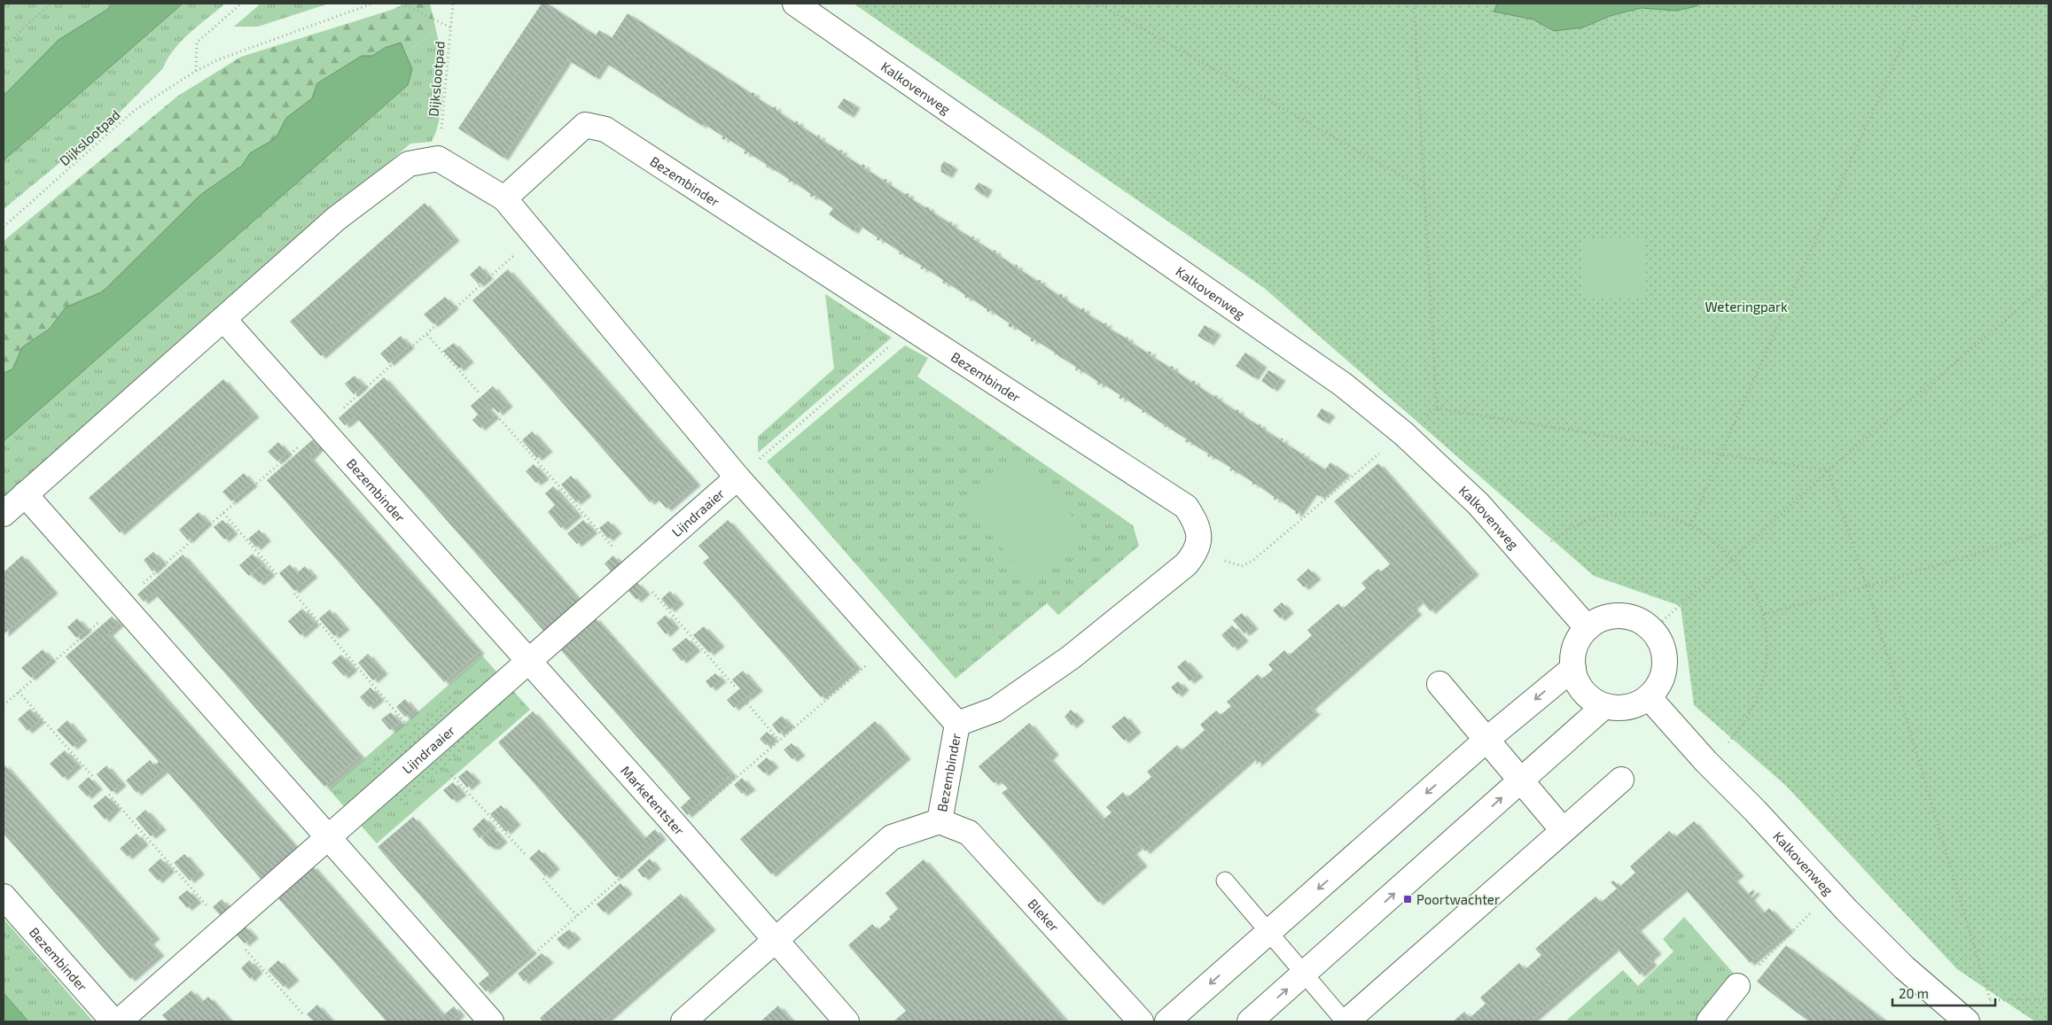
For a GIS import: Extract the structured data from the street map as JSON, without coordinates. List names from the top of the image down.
{
  "streets": {
    "street": [
      "Kalkovenweg",
      "Bezembinder",
      "Lijndraaier",
      "Marketentster",
      "Bleker"
    ],
    "path": ["Dijkslootpad"]
  },
  "crossings": [
    ["Dijkslootpad", "Bezembinder"],
    ["Bezembinder", "Lijndraaier"],
    ["Bezembinder", "Marketentster"],
    ["Bezembinder", "Bleker"],
    ["Lijndraaier", "Marketentster"]
  ],
  "parks": ["Weteringpark"],
  "places": {
    "transit": ["Poortwachter"]
  },
  "scale_bar": "20 m"
}
